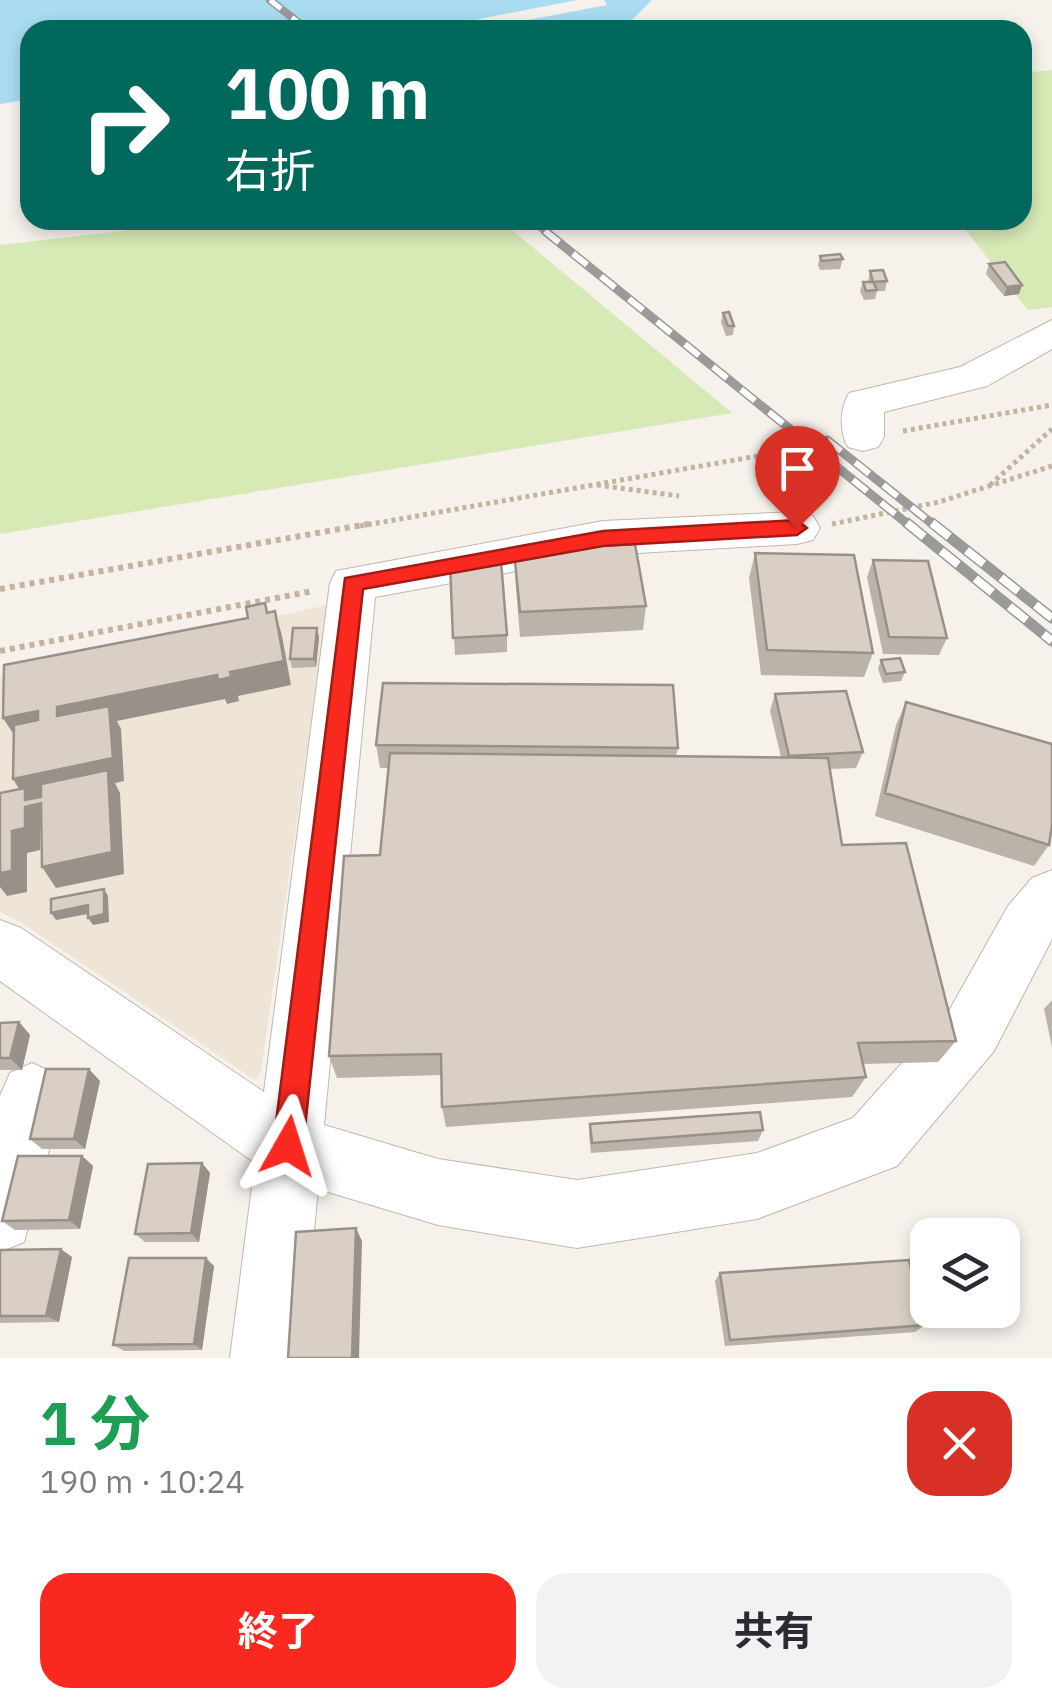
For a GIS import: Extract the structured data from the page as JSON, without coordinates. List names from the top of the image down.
{
  "page": {
    "turn": ["100 m", "右折"],
    "heading": ["1 分", "190 m · 10:24"],
    "buttons": ["終了", "共有"]
  }
}
